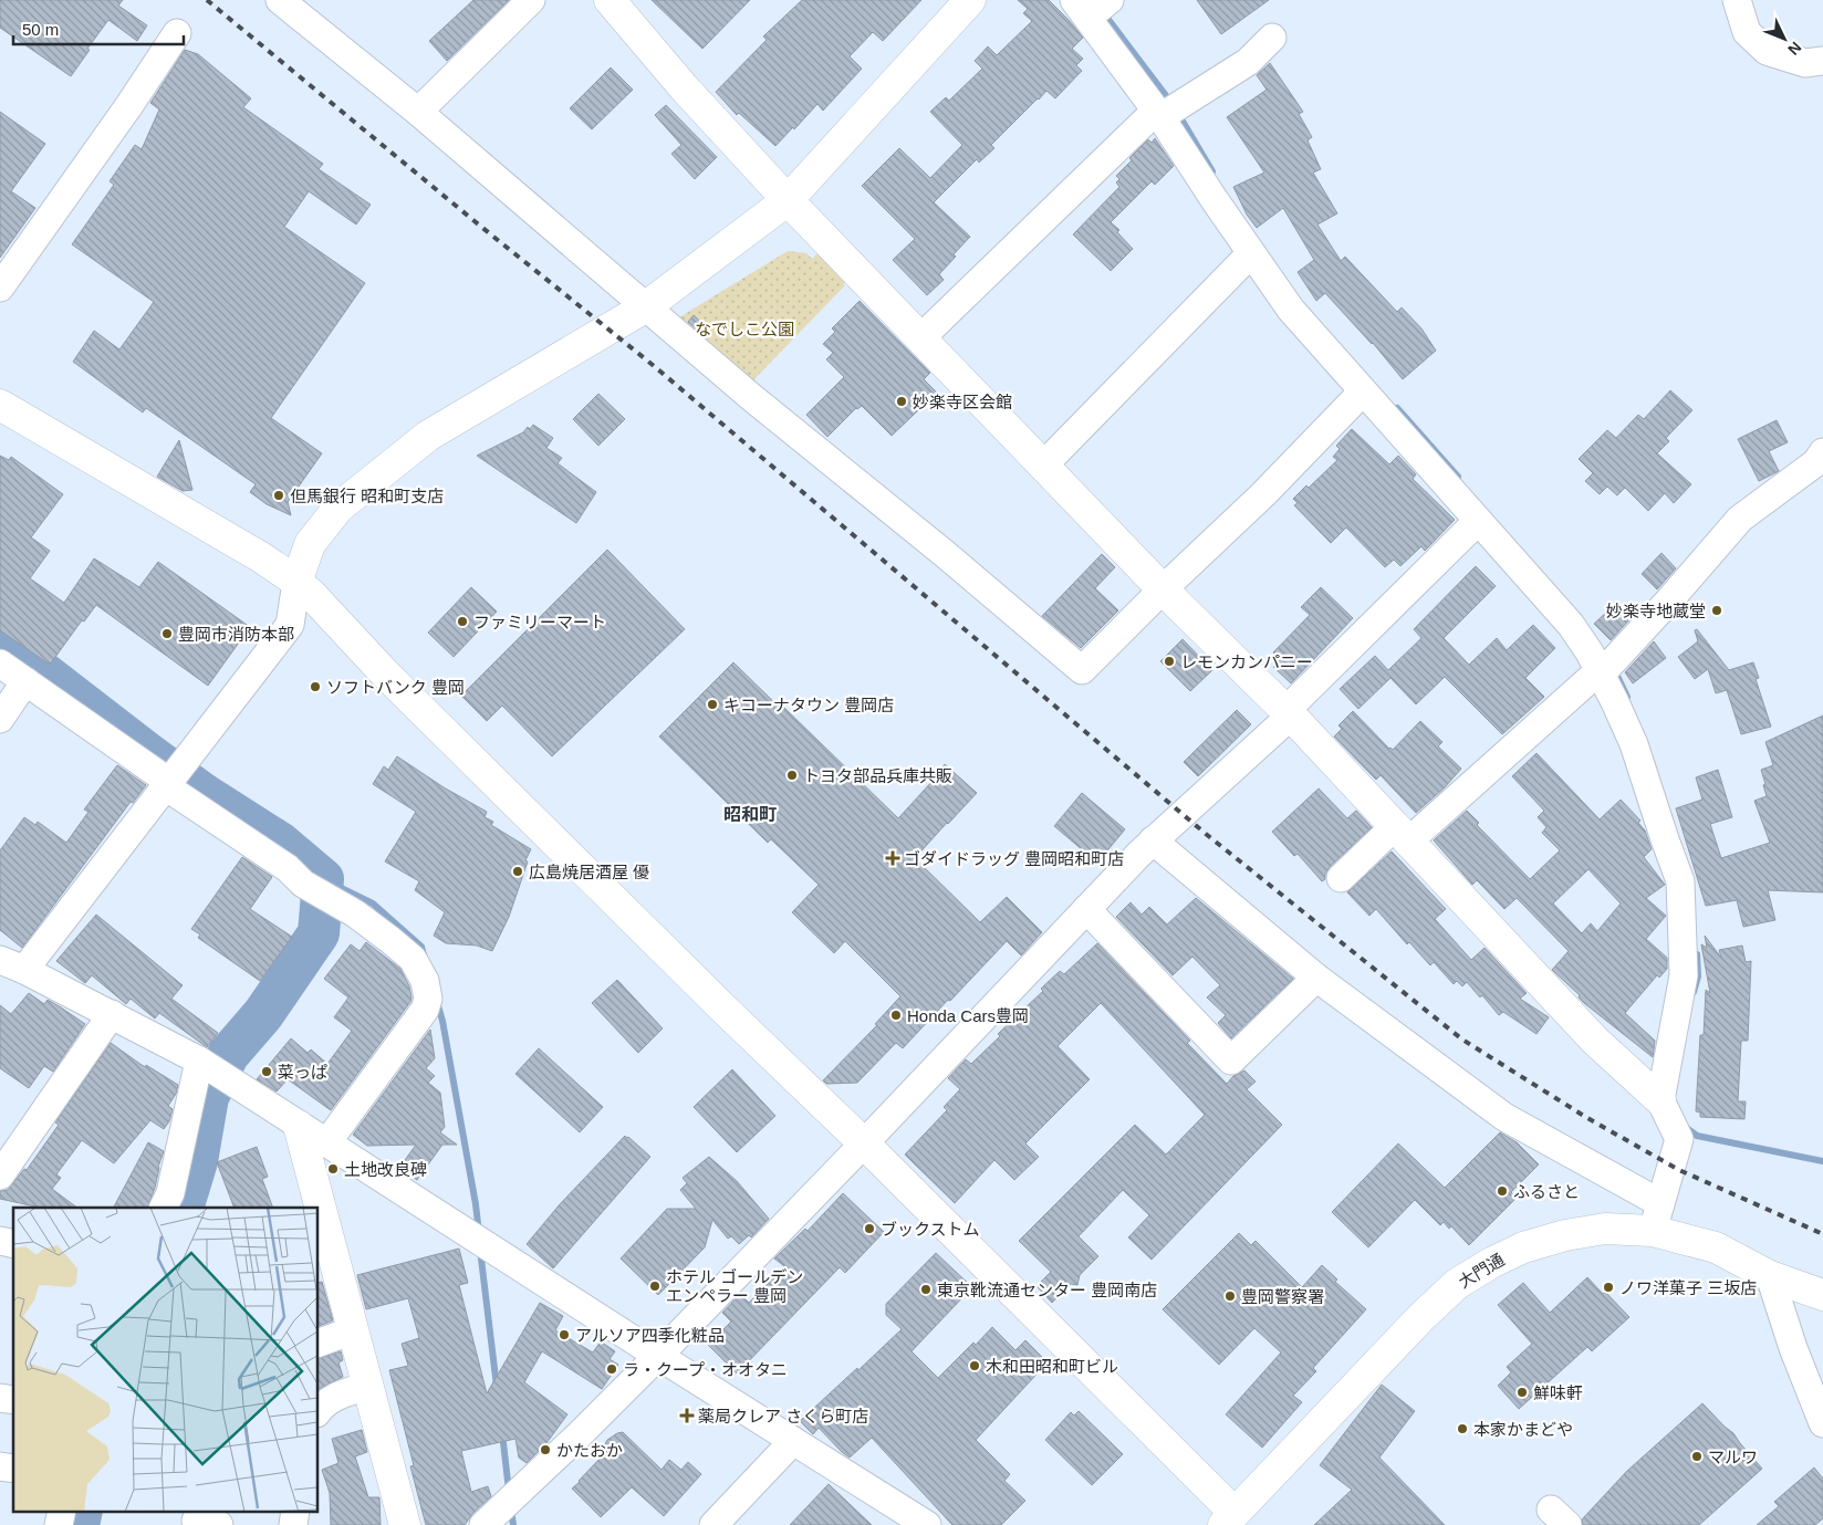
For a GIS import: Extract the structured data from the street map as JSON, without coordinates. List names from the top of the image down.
{
  "streets": {
    "street": ["大門通"]
  },
  "districts": ["昭和町"],
  "parks": ["なでしこ公園"],
  "places": {
    "other": [
      "妙楽寺区会館",
      "但馬銀行 昭和町支店",
      "妙楽寺地蔵堂",
      "ファミリーマート",
      "豊岡市消防本部",
      "レモンカンパニー",
      "ソフトバンク 豊岡",
      "キコーナタウン 豊岡店",
      "トヨタ部品兵庫共販",
      "広島焼居酒屋 優",
      "Honda Cars豊岡",
      "菜っぱ",
      "土地改良碑",
      "ふるさと",
      "ブックストム",
      "ホテル ゴールデン エンペラー 豊岡",
      "ノワ洋菓子 三坂店",
      "東京靴流通センター 豊岡南店",
      "豊岡警察署",
      "アルソア四季化粧品",
      "木和田昭和町ビル",
      "ラ・クープ・オオタニ",
      "鮮味軒",
      "本家かまどや",
      "かたおか",
      "マルワ"
    ],
    "health": ["ゴダイドラッグ 豊岡昭和町店", "薬局クレア さくら町店"]
  },
  "scale_bar": "50 m",
  "north": "bottom right"
}
